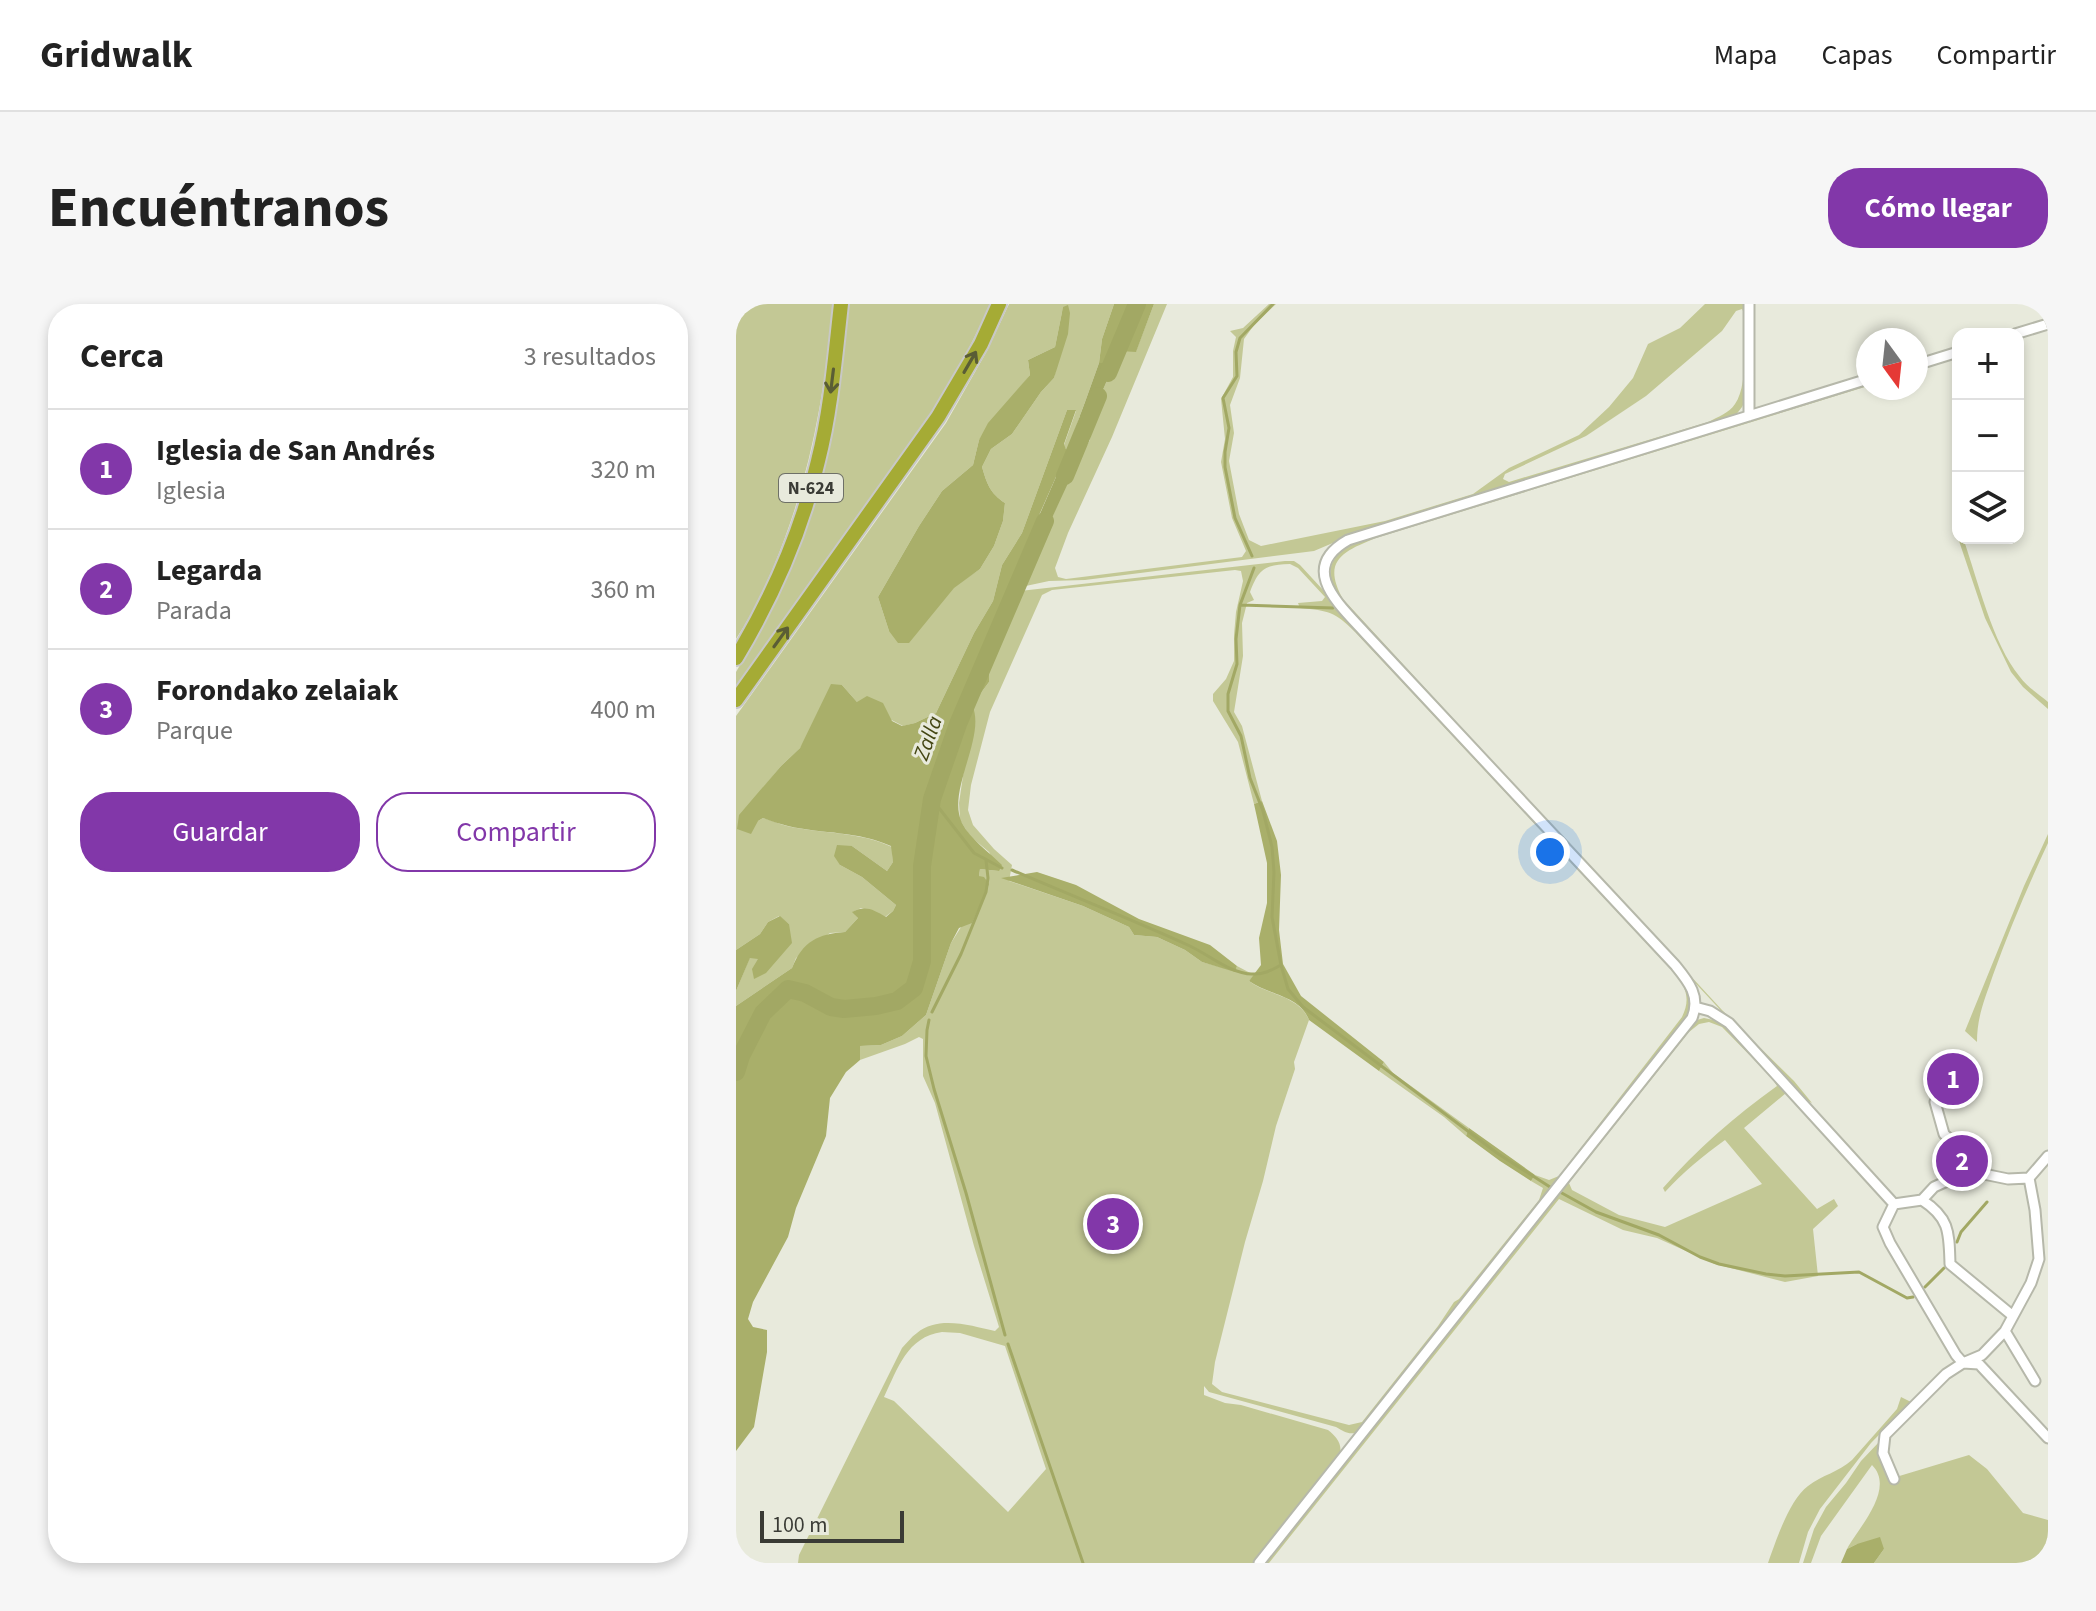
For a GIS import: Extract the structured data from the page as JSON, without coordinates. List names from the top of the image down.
{
  "streets": {
    "highway": ["N-624"]
  },
  "water": ["Zalla"],
  "scale_bar": "100 m",
  "north": "bottom",
  "page": {
    "header": "Gridwalk",
    "nav": ["Mapa", "Capas", "Compartir"],
    "buttons": [
      "Cómo llegar",
      ["Guardar", "Compartir"]
    ],
    "title": "Encuéntranos",
    "heading": ["Cerca", "3 resultados"],
    "map_buttons": ["+", "−"],
    "list": [
      {
        "mark": "1",
        "name": "Iglesia de San Andrés",
        "note": "Iglesia",
        "value": "320 m"
      },
      {
        "mark": "2",
        "name": "Legarda",
        "note": "Parada",
        "value": "360 m"
      },
      {
        "mark": "3",
        "name": "Forondako zelaiak",
        "note": "Parque",
        "value": "400 m"
      }
    ],
    "pins": ["1", "2", "3"],
    "scale": "100 m"
  }
}
